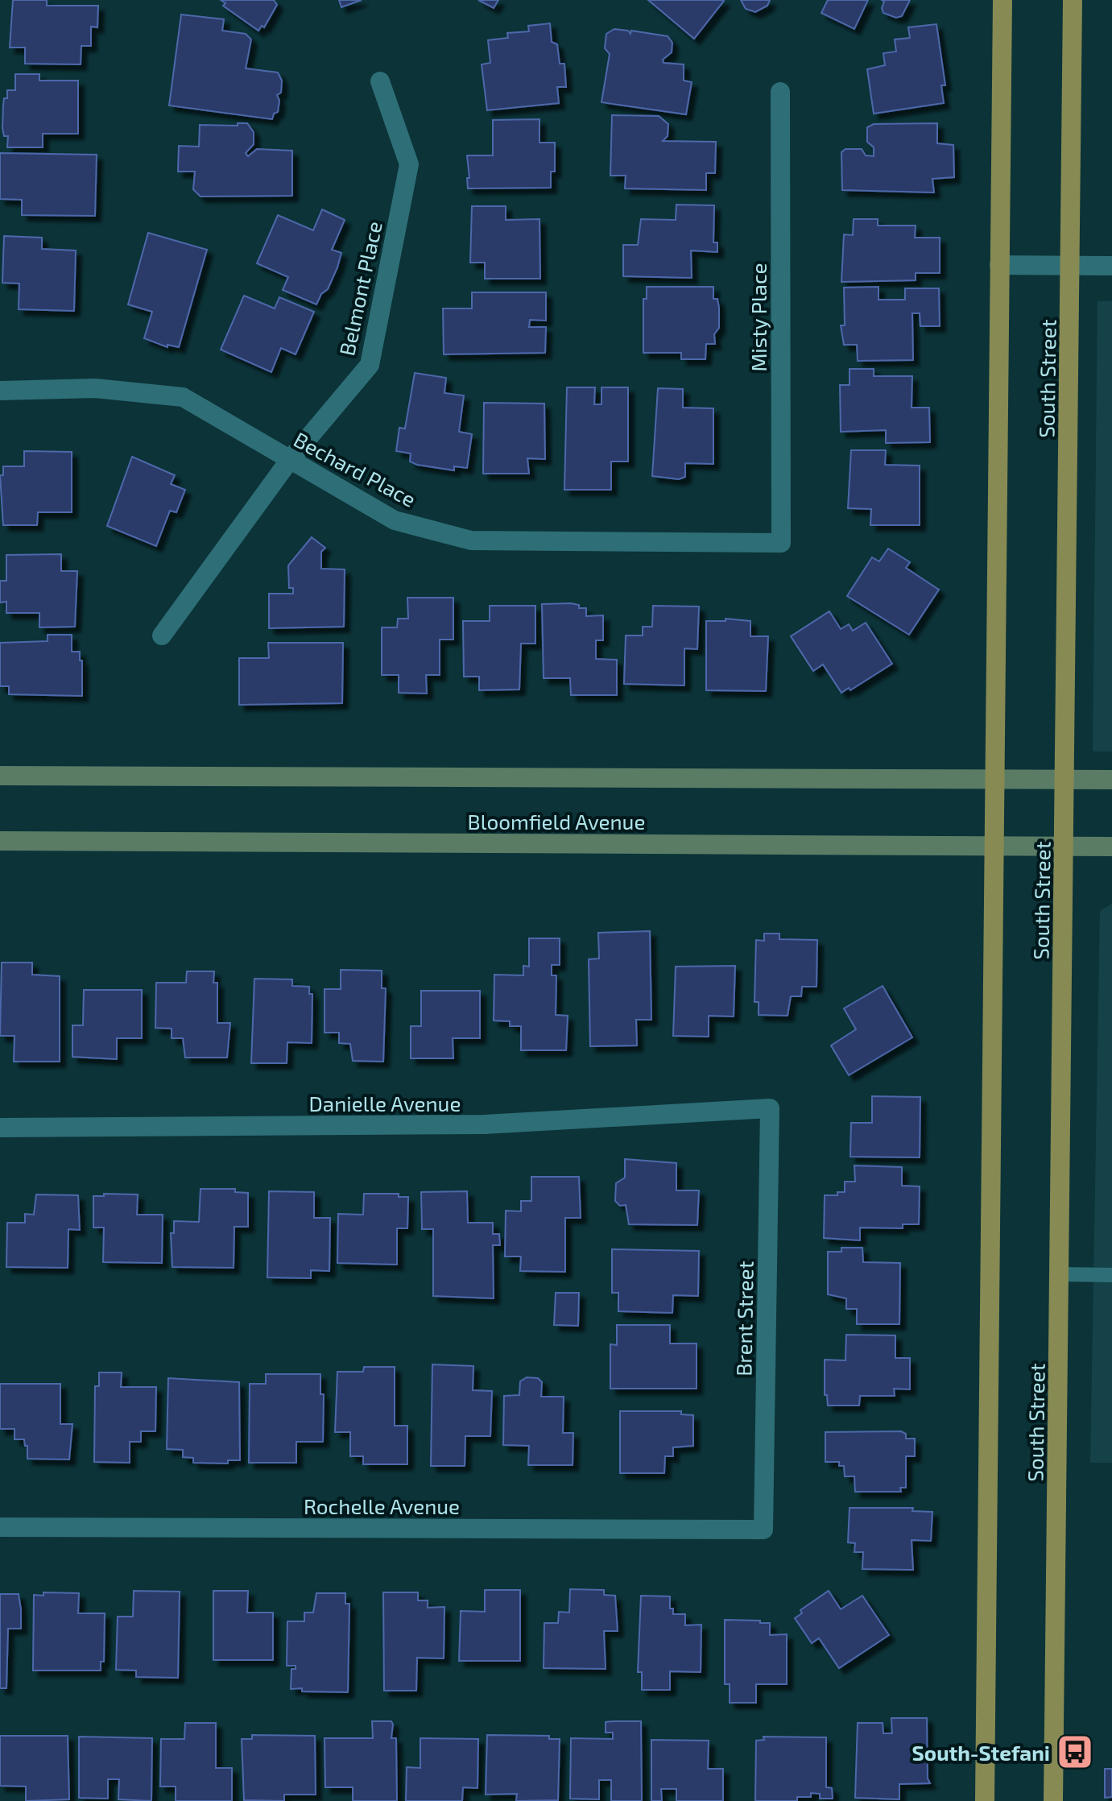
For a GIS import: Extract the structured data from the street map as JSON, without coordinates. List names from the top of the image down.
{
  "streets": {
    "main road": ["South Street"],
    "street": [
      "Belmont Place",
      "Misty Place",
      "Bechard Place",
      "Bloomfield Avenue",
      "Danielle Avenue",
      "Brent Street",
      "Rochelle Avenue"
    ]
  },
  "crossings": [
    ["Belmont Place", "Bechard Place"],
    ["Misty Place", "Bechard Place"],
    ["South Street", "Bloomfield Avenue"],
    ["Danielle Avenue", "Brent Street"],
    ["Brent Street", "Rochelle Avenue"]
  ],
  "places": {
    "bus stop": ["South-Stefani"]
  }
}
